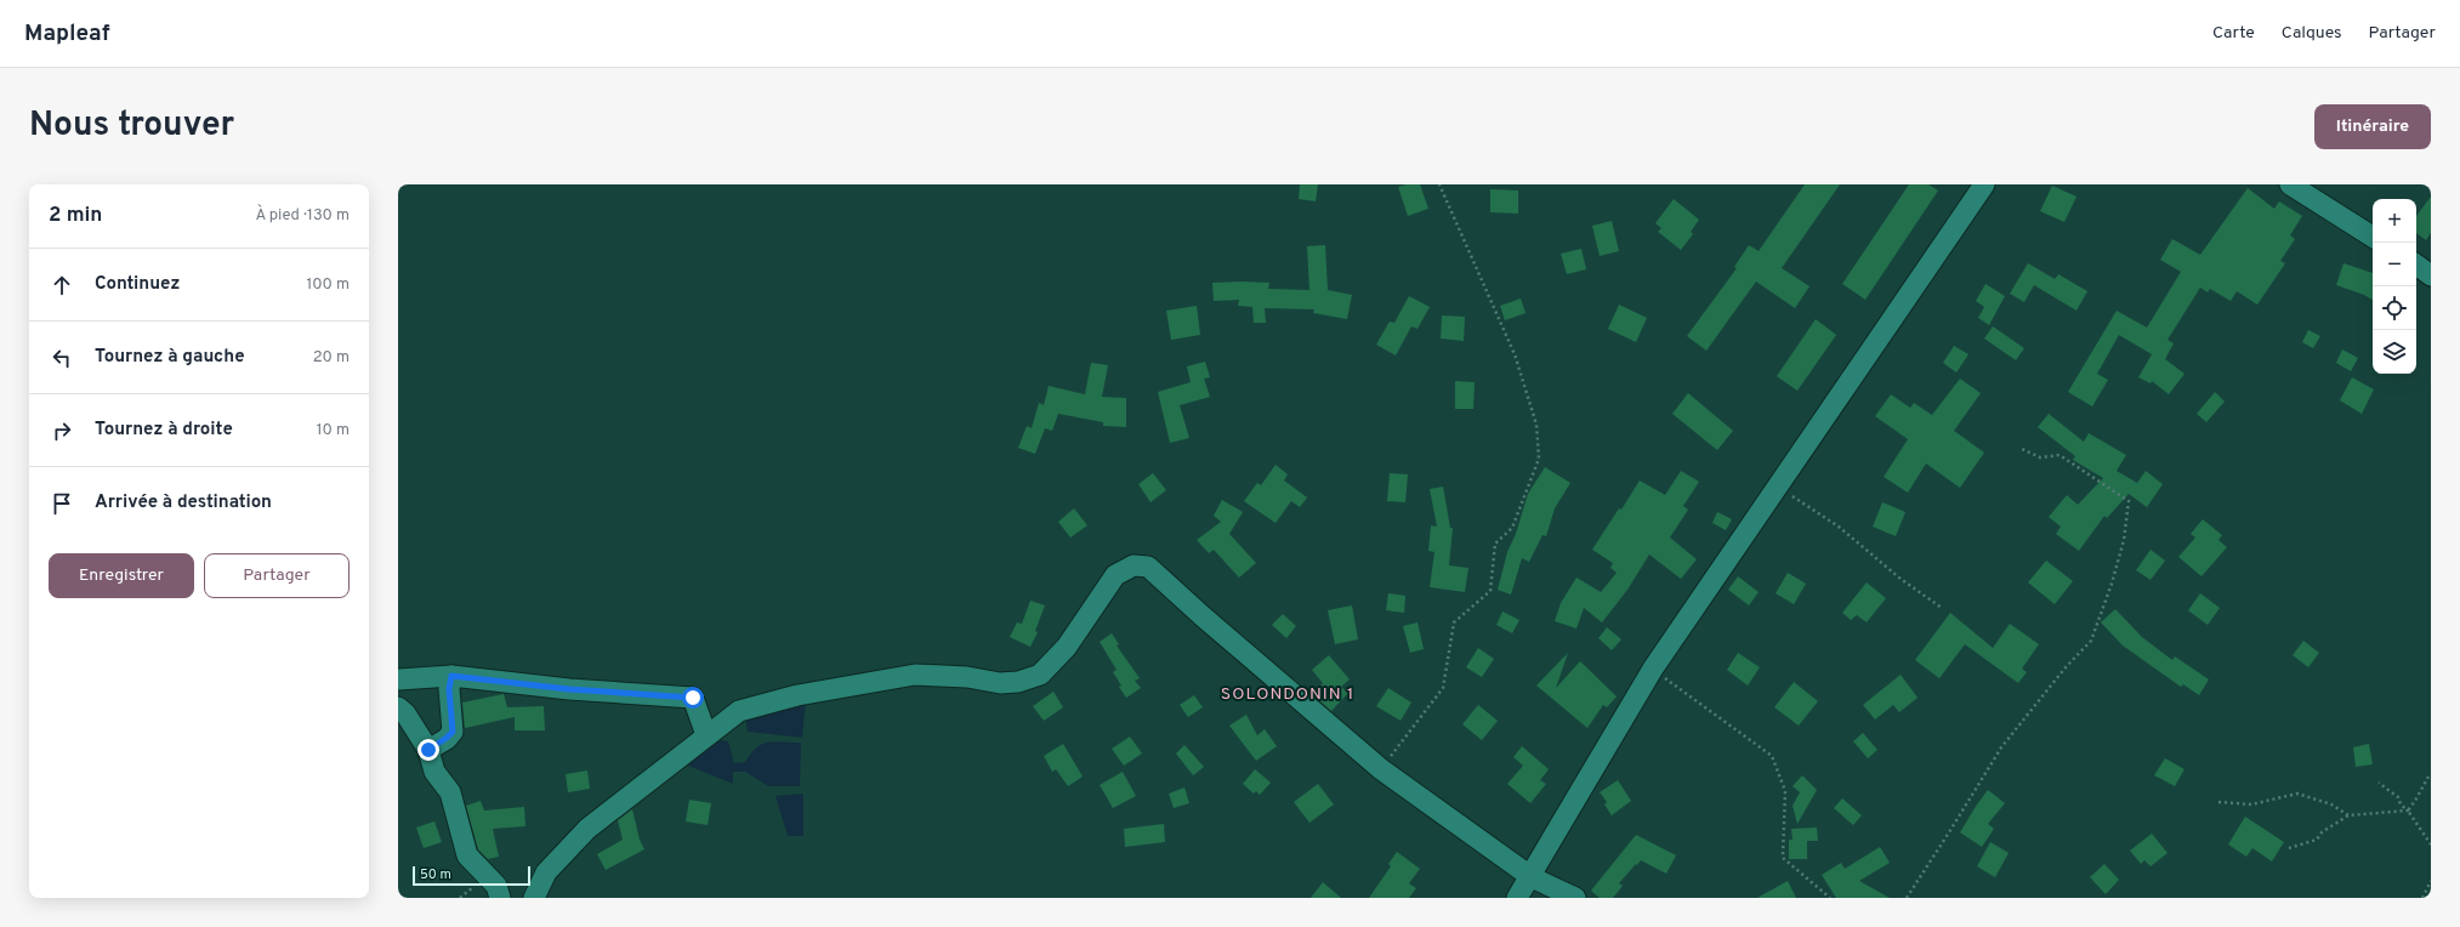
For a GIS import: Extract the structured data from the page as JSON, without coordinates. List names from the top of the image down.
{
  "districts": ["SOLONDONIN 1"],
  "scale_bar": "50 m",
  "page": {
    "header": "Mapleaf",
    "nav": ["Carte", "Calques", "Partager"],
    "title": "Nous trouver",
    "buttons": [
      "Itinéraire",
      ["Enregistrer", "Partager"]
    ],
    "heading": ["2 min", "À pied · 130 m"],
    "map_buttons": ["+", "−"],
    "list": [
      ["Continuez", "100 m"],
      ["Tournez à gauche", "20 m"],
      ["Tournez à droite", "10 m"],
      "Arrivée à destination"
    ],
    "scale": "50 m"
  }
}
